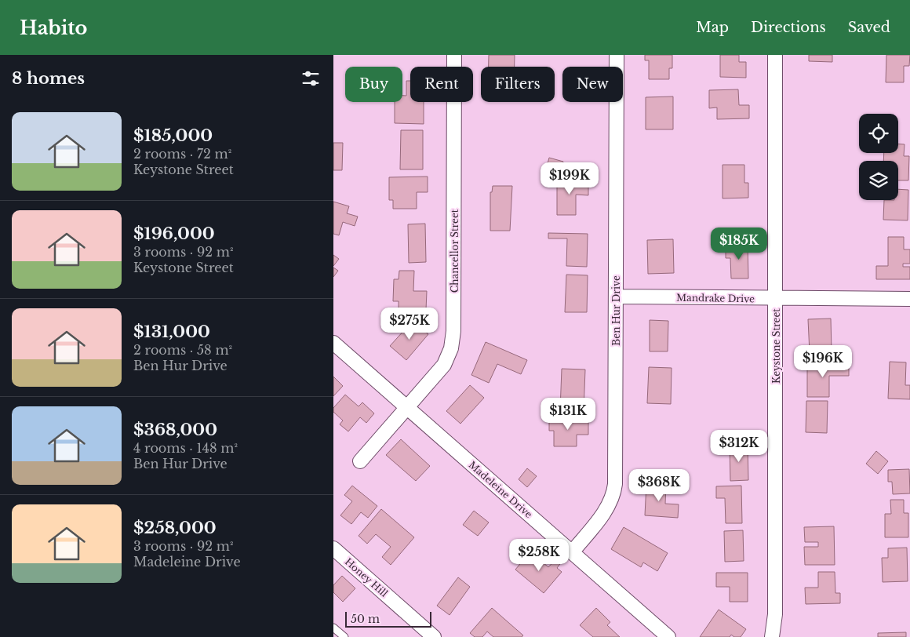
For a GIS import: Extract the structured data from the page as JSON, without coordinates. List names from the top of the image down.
{
  "streets": {
    "street": [
      "Chancellor Street",
      "Mandrake Drive",
      "Ben Hur Drive",
      "Keystone Street",
      "Madeleine Drive",
      "Honey Hill"
    ]
  },
  "crossings": [
    ["Chancellor Street", "Madeleine Drive"],
    ["Mandrake Drive", "Ben Hur Drive"],
    ["Mandrake Drive", "Keystone Street"],
    ["Ben Hur Drive", "Madeleine Drive"]
  ],
  "scale_bar": "50 m",
  "page": {
    "header": "Habito",
    "nav": ["Map", "Directions", "Saved"],
    "heading": "8 homes",
    "chip": [
      "Buy",
      "Rent",
      "Filters",
      "New"
    ],
    "list": [
      {
        "name": "$185,000",
        "note": "2 rooms · 72 m² · Keystone Street"
      },
      {
        "name": "$196,000",
        "note": "3 rooms · 92 m² · Keystone Street"
      },
      {
        "name": "$131,000",
        "note": "2 rooms · 58 m² · Ben Hur Drive"
      },
      {
        "name": "$368,000",
        "note": "4 rooms · 148 m² · Ben Hur Drive"
      },
      {
        "name": "$258,000",
        "note": "3 rooms · 92 m² · Madeleine Drive"
      }
    ],
    "price": [
      "$199K",
      "$185K",
      "$275K",
      "$196K",
      "$131K",
      "$312K",
      "$368K",
      "$258K"
    ],
    "scale": "50 m"
  }
}
